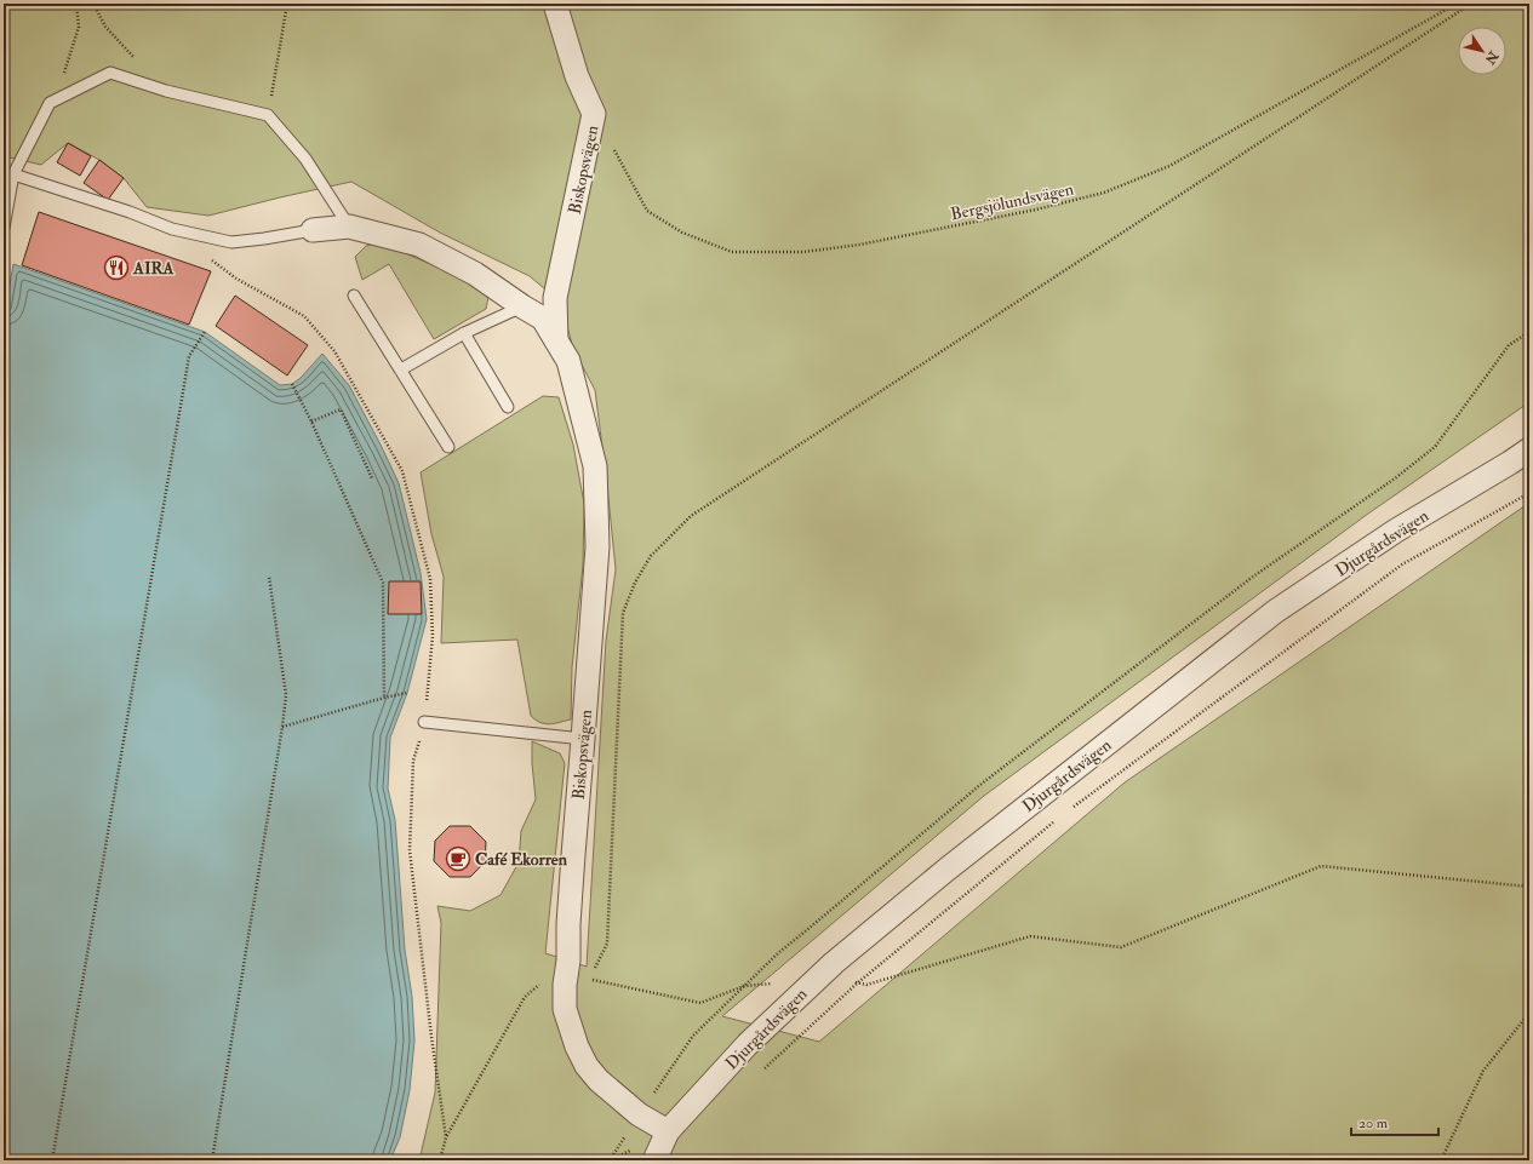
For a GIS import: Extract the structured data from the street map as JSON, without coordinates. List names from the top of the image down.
{
  "streets": {
    "street": ["Biskopsvägen", "Djurgårdsvägen"],
    "path": ["Bergsjölundsvägen"]
  },
  "crossings": [
    ["Biskopsvägen", "Bergsjölundsvägen"],
    ["Biskopsvägen", "Djurgårdsvägen"]
  ],
  "places": {
    "restaurant": ["AIRA"],
    "cafe": ["Café Ekorren"]
  },
  "scale_bar": "20 m",
  "north": "bottom right"
}
